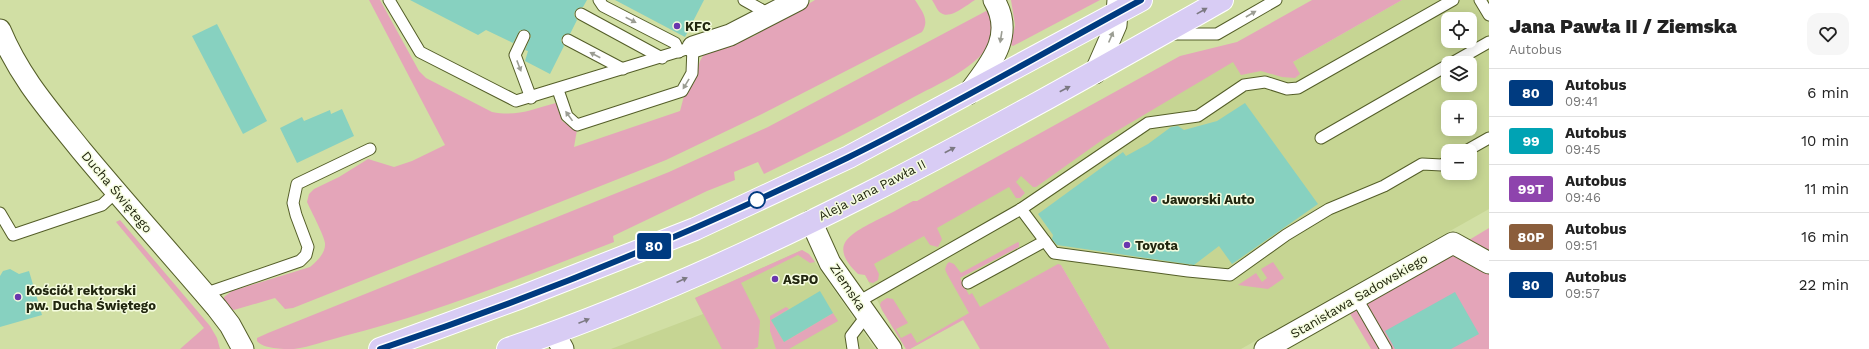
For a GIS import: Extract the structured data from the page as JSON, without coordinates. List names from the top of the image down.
{
  "streets": {
    "main road": ["Aleja Jana Pawła II"],
    "street": ["Ducha Świętego", "Ziemska", "Stanisława Sadowskiego"]
  },
  "crossings": [
    ["Aleja Jana Pawła II", "Ziemska"]
  ],
  "places": [
    "KFC",
    "Jaworski Auto",
    "Toyota",
    "ASPO",
    "Kościół rektorski pw. Ducha Świętego"
  ],
  "lines": ["bus line 80"],
  "page": {
    "on_map": "80",
    "heading": ["Jana Pawła II / Ziemska", "Autobus"],
    "map_buttons": ["+", "−"],
    "list": [
      {
        "mark": "80",
        "name": "Autobus",
        "note": "09:41",
        "value": "6 min"
      },
      {
        "mark": "99",
        "name": "Autobus",
        "note": "09:45",
        "value": "10 min"
      },
      {
        "mark": "99T",
        "name": "Autobus",
        "note": "09:46",
        "value": "11 min"
      },
      {
        "mark": "80P",
        "name": "Autobus",
        "note": "09:51",
        "value": "16 min"
      },
      {
        "mark": "80",
        "name": "Autobus",
        "note": "09:57",
        "value": "22 min"
      }
    ]
  }
}
